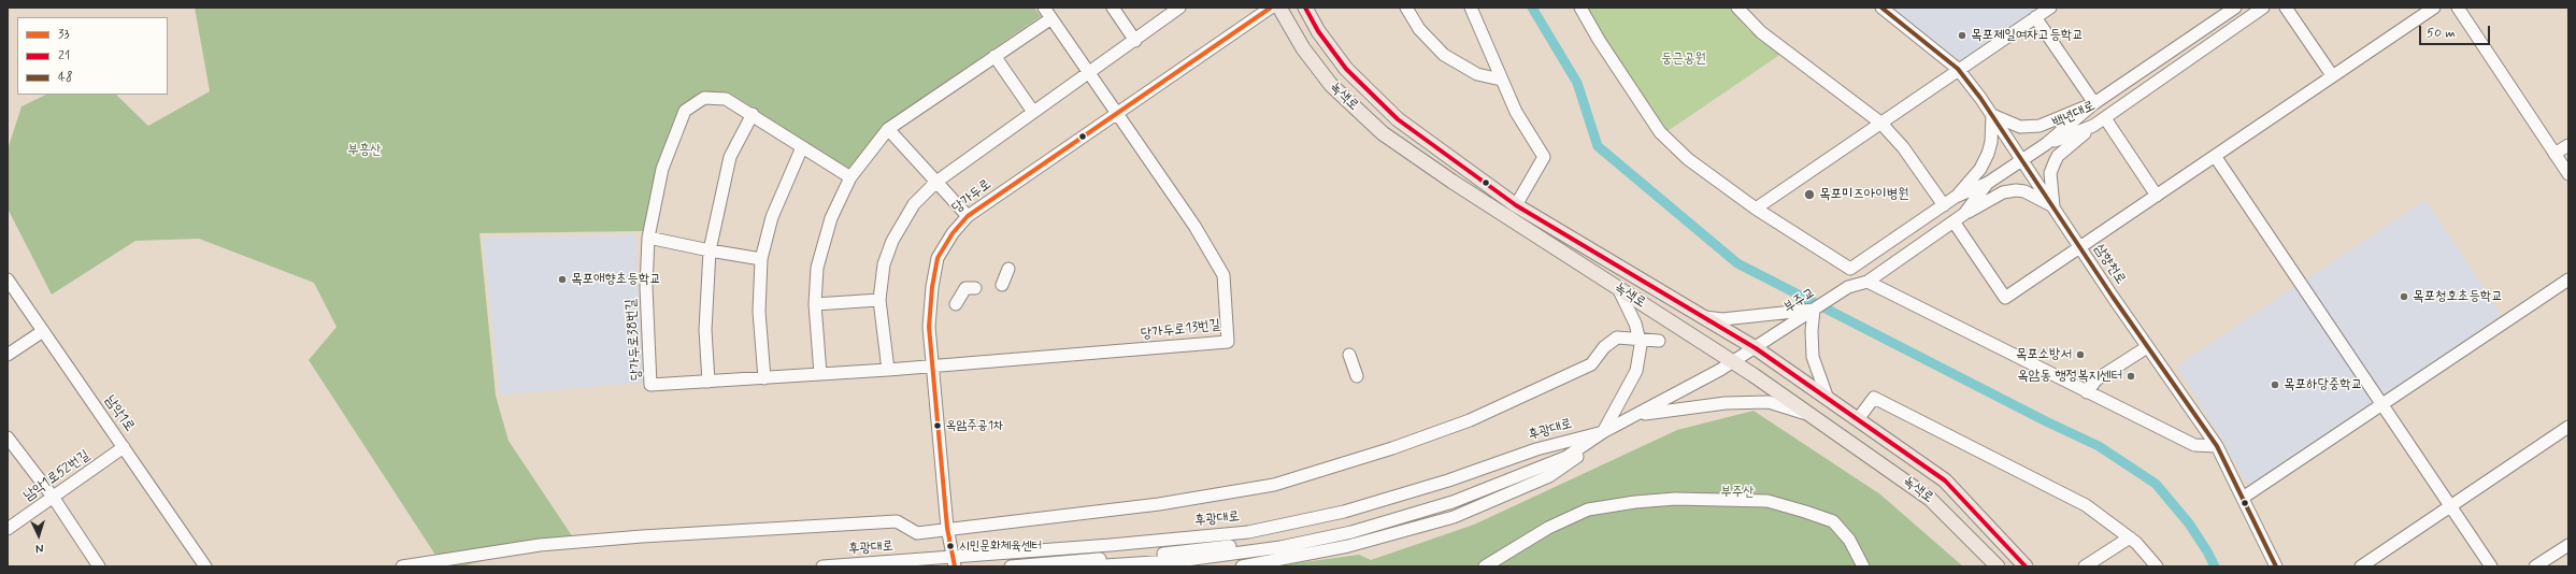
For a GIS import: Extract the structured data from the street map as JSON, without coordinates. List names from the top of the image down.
{
  "streets": {
    "main road": ["녹색로"],
    "street": [
      "백년대로",
      "당가두로",
      "삼향천로",
      "부주교",
      "당가두로13번길",
      "당가두로38번길",
      "남악1로",
      "후광대로",
      "남악1로52번길"
    ]
  },
  "crossings": [
    ["녹색로", "후광대로"],
    ["당가두로", "당가두로13번길"],
    ["당가두로", "당가두로38번길"],
    ["당가두로", "후광대로"],
    ["부주교", "후광대로"],
    ["당가두로13번길", "당가두로38번길"],
    ["남악1로", "남악1로52번길"]
  ],
  "parks": ["둥근공원", "부흥산", "부주산"],
  "places": [
    "목포제일여자고등학교",
    "목포미즈아이병원",
    "목포애향초등학교",
    "목포청호초등학교",
    "목포소방서",
    "옥암동 행정복지센터",
    "목포하당중학교",
    "옥암주공1차",
    "시민문화체육센터"
  ],
  "lines": ["transit line 33", "transit line 21", "transit line 48"],
  "legend": ["33", "21", "48"],
  "scale_bar": "50 m",
  "north": "bottom"
}
